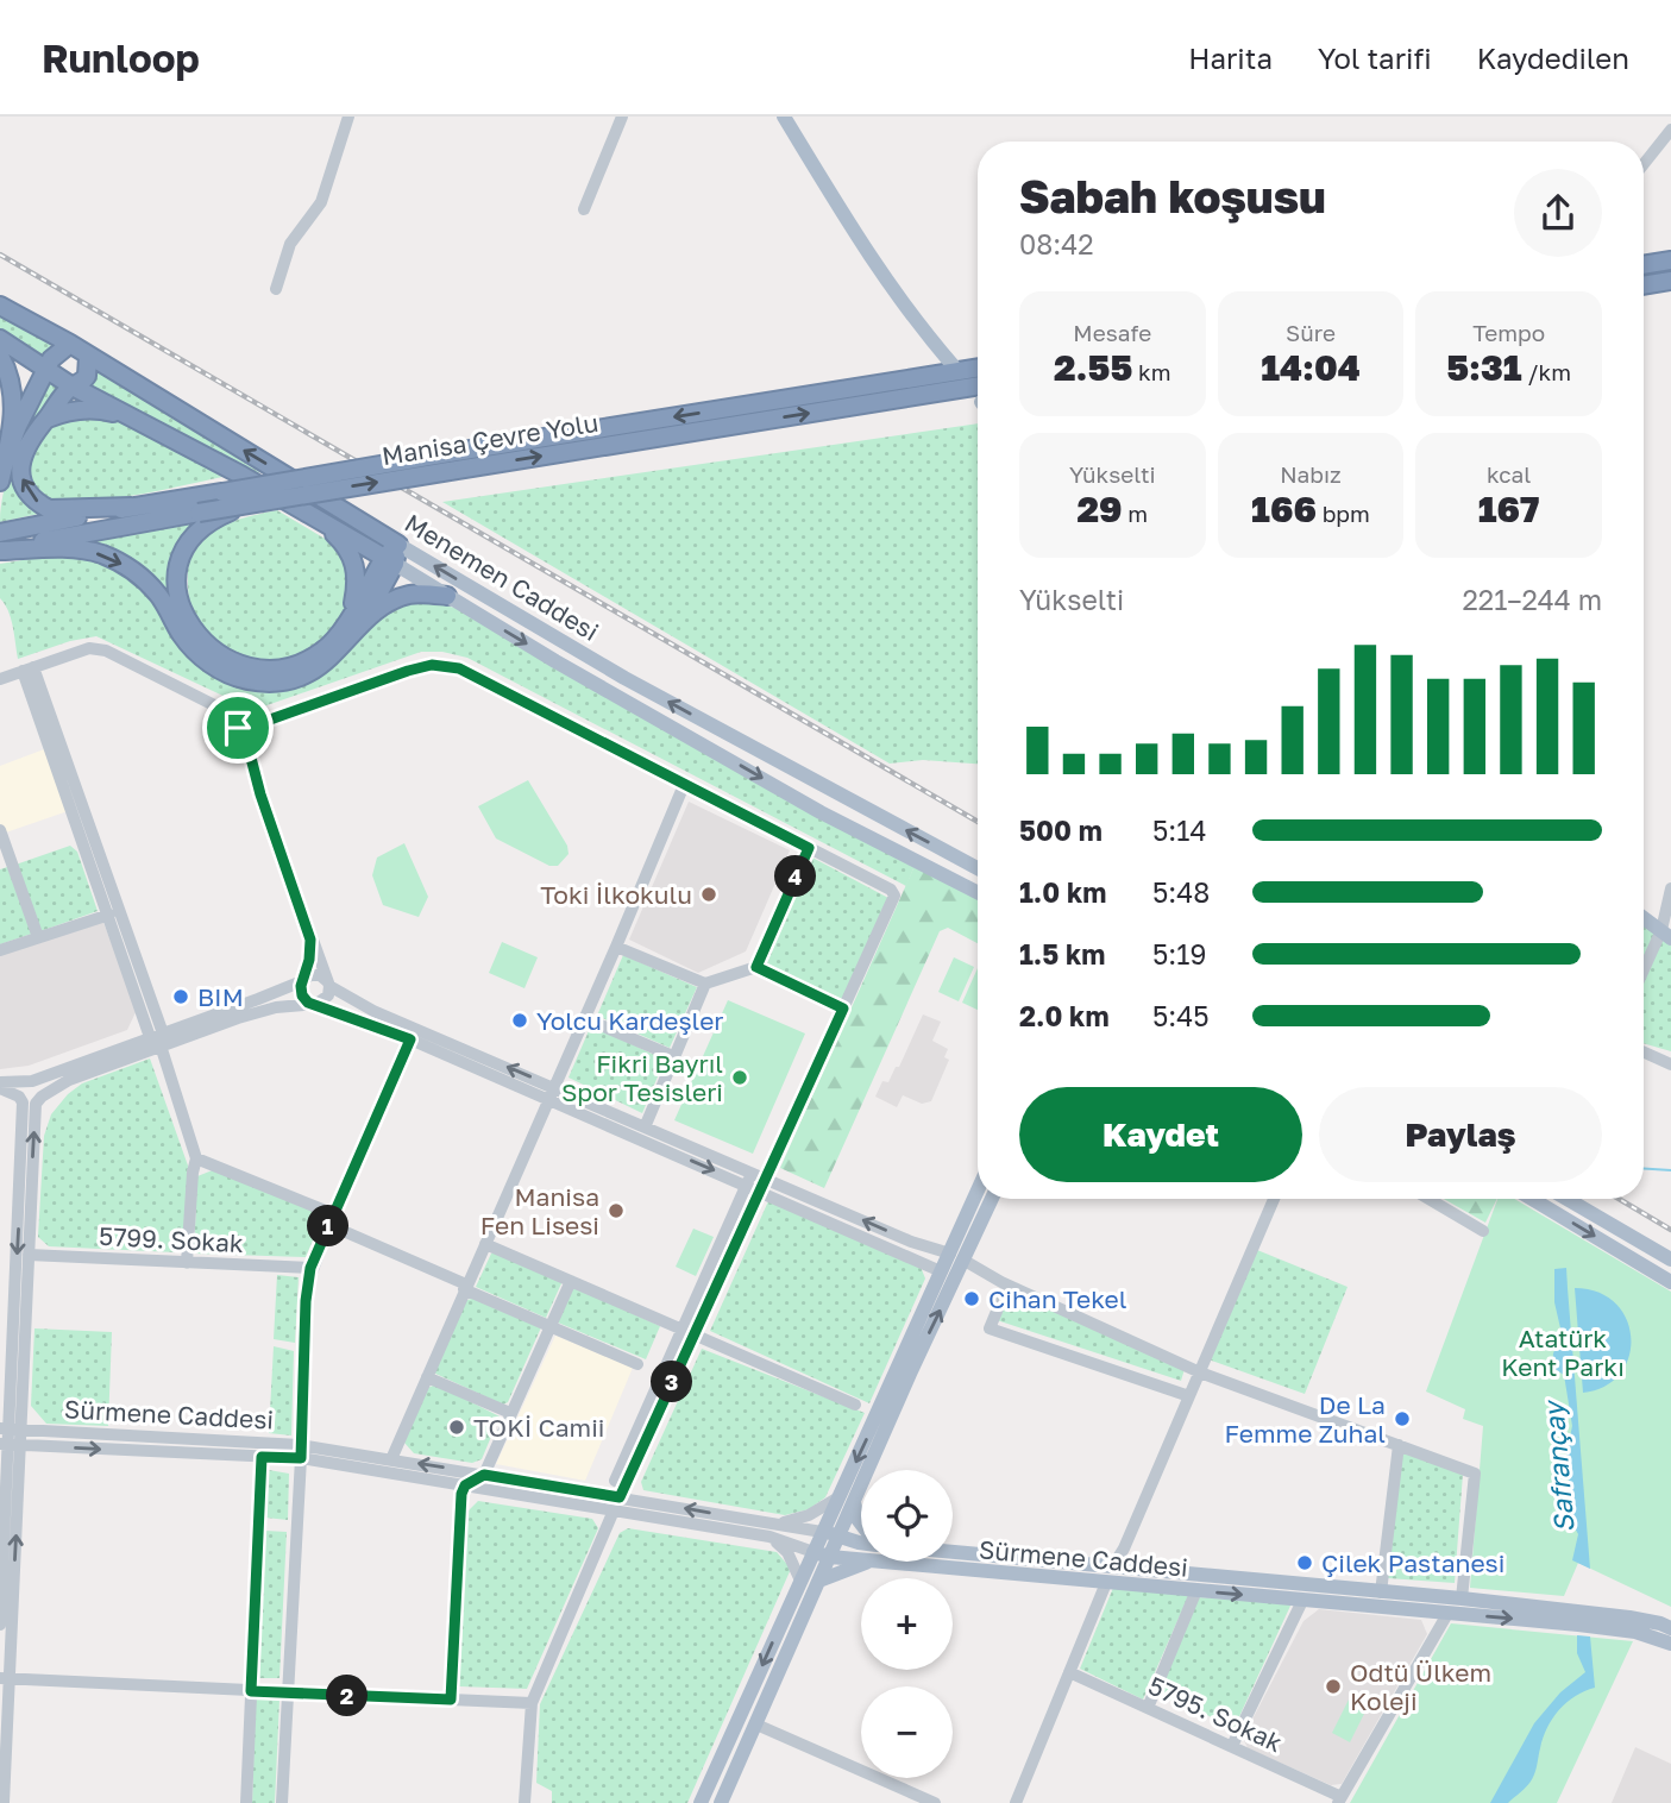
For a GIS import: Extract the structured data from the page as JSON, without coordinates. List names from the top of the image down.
{
  "streets": {
    "highway": ["Manisa Çevre Yolu", "Menemen Caddesi"],
    "main road": ["Sürmene Caddesi"],
    "street": ["5799. Sokak", "5795. Sokak"]
  },
  "water": ["Safrançay"],
  "parks": ["Atatürk Kent Parkı"],
  "places": [
    "Toki İlkokulu",
    "BIM",
    "Yolcu Kardeşler",
    "Fikri Bayrıl Spor Tesisleri",
    "Manisa Fen Lisesi",
    "Cihan Tekel",
    "De La Femme Zuhal",
    "TOKİ Camii",
    "Çilek Pastanesi",
    "Odtü Ülkem Koleji"
  ],
  "page": {
    "header": "Runloop",
    "nav": ["Harita", "Yol tarifi", "Kaydedilen"],
    "heading": ["Sabah koşusu", "08:42"],
    "stats": [
      ["Mesafe", "2.55 km"],
      ["Süre", "14:04"],
      ["Tempo", "5:31 /km"],
      ["Yükselti", "29 m"],
      ["Nabız", "166 bpm"],
      ["kcal", "167"]
    ],
    "chart": ["Yükselti", "221–244 m"],
    "list": [
      {
        "name": "500 m",
        "note": "5:14"
      },
      {
        "name": "1.0 km",
        "note": "5:48"
      },
      {
        "name": "1.5 km",
        "note": "5:19"
      },
      {
        "name": "2.0 km",
        "note": "5:45"
      }
    ],
    "pins": [
      "4",
      "1",
      "3",
      "2"
    ],
    "buttons": ["Kaydet", "Paylaş"],
    "map_buttons": ["+", "−"]
  }
}
